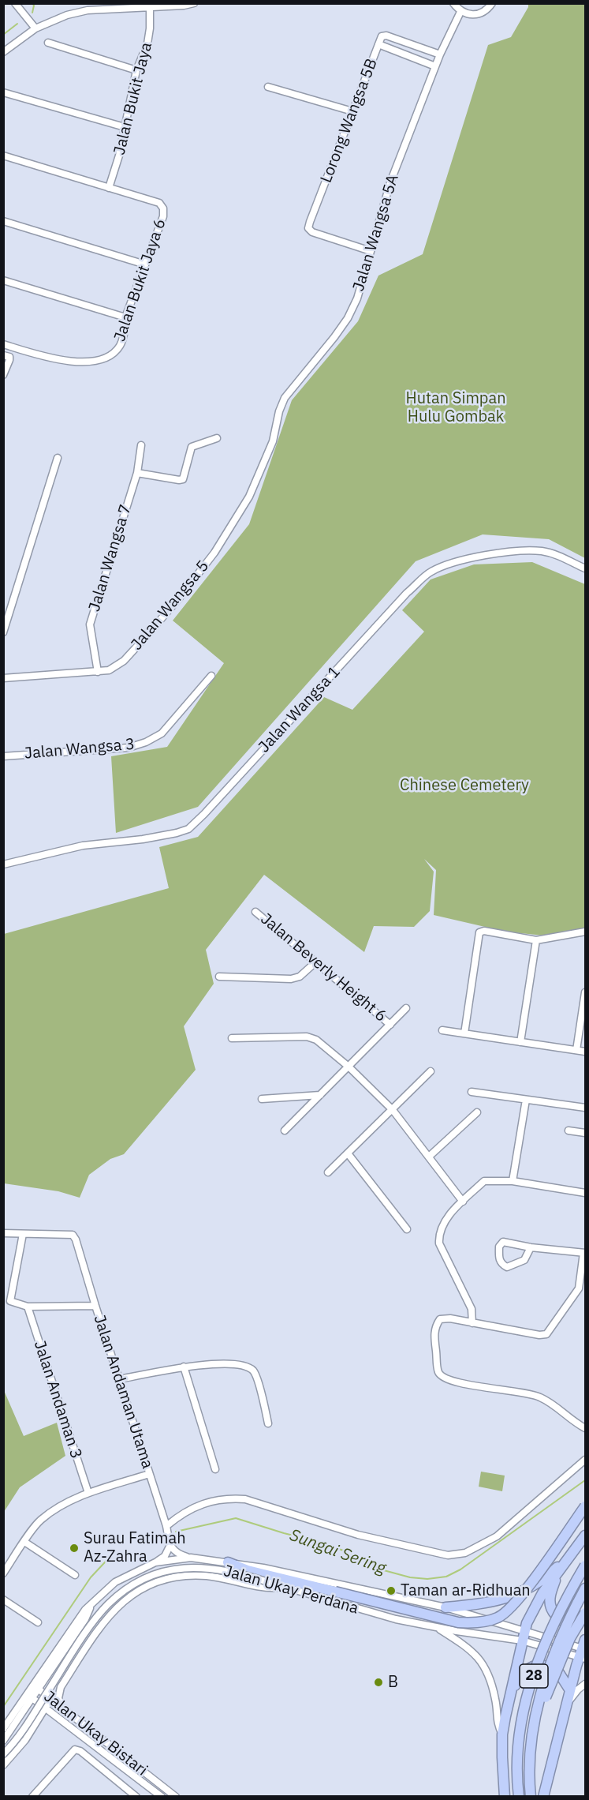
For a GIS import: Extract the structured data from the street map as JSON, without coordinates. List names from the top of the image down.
{
  "streets": {
    "highway": ["28"],
    "street": [
      "Jalan Bukit Jaya",
      "Lorong Wangsa 5B",
      "Jalan Wangsa 5A",
      "Jalan Bukit Jaya 6",
      "Jalan Wangsa 7",
      "Jalan Wangsa 5",
      "Jalan Wangsa 1",
      "Jalan Wangsa 3",
      "Jalan Beverly Height 6",
      "Jalan Andaman Utama",
      "Jalan Andaman 3",
      "Jalan Ukay Perdana",
      "Jalan Ukay Bistari"
    ]
  },
  "crossings": [
    ["Jalan Bukit Jaya", "Jalan Bukit Jaya 6"],
    ["Lorong Wangsa 5B", "Jalan Wangsa 5A"],
    ["Jalan Wangsa 5A", "Jalan Wangsa 5"],
    ["Jalan Wangsa 7", "Jalan Wangsa 5"],
    ["Jalan Andaman Utama", "Jalan Andaman 3"]
  ],
  "water": ["Sungai Sering"],
  "parks": ["Hutan Simpan Hulu Gombak", "Chinese Cemetery"],
  "places": ["Surau Fatimah Az-Zahra", "Taman ar-Ridhuan", "B"]
}
